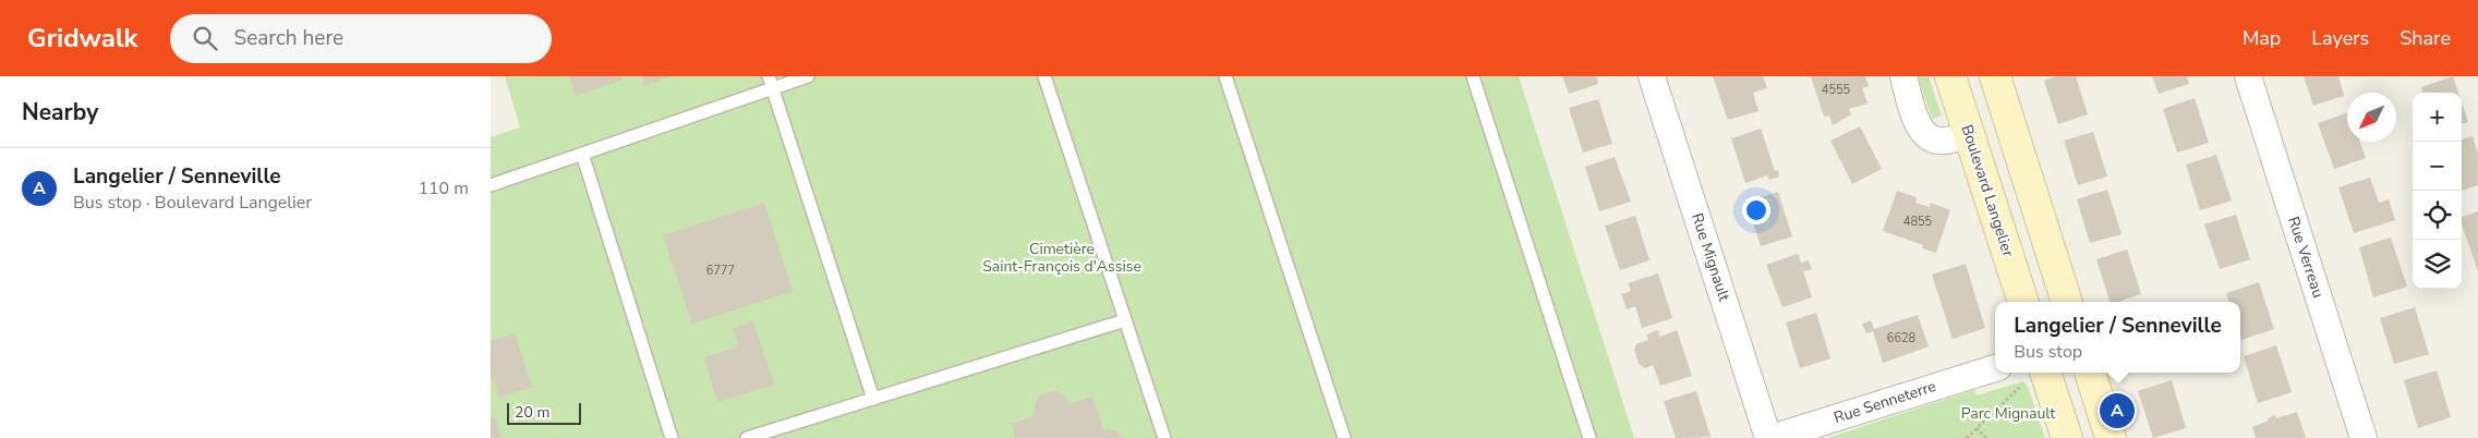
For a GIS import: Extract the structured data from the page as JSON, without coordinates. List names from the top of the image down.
{
  "streets": {
    "main road": ["Boulevard Langelier"],
    "street": ["Rue Mignault", "Rue Verreau", "Rue Senneterre"]
  },
  "crossings": [
    ["Rue Mignault", "Rue Senneterre"]
  ],
  "parks": ["Cimetière Saint-François d'Assise", "Parc Mignault"],
  "house_numbers": [
    "4555",
    "4855",
    "6777",
    "6628"
  ],
  "scale_bar": "20 m",
  "north": "bottom left",
  "page": {
    "header": "Gridwalk",
    "search": "Search here",
    "nav": ["Map", "Layers", "Share"],
    "heading": "Nearby",
    "map_buttons": ["+", "−"],
    "list": [
      {
        "mark": "A",
        "name": "Langelier / Senneville",
        "note": "Bus stop · Boulevard Langelier",
        "value": "110 m"
      }
    ],
    "popup": ["Langelier / Senneville", "Bus stop"],
    "pins": "A",
    "scale": "20 m"
  }
}
